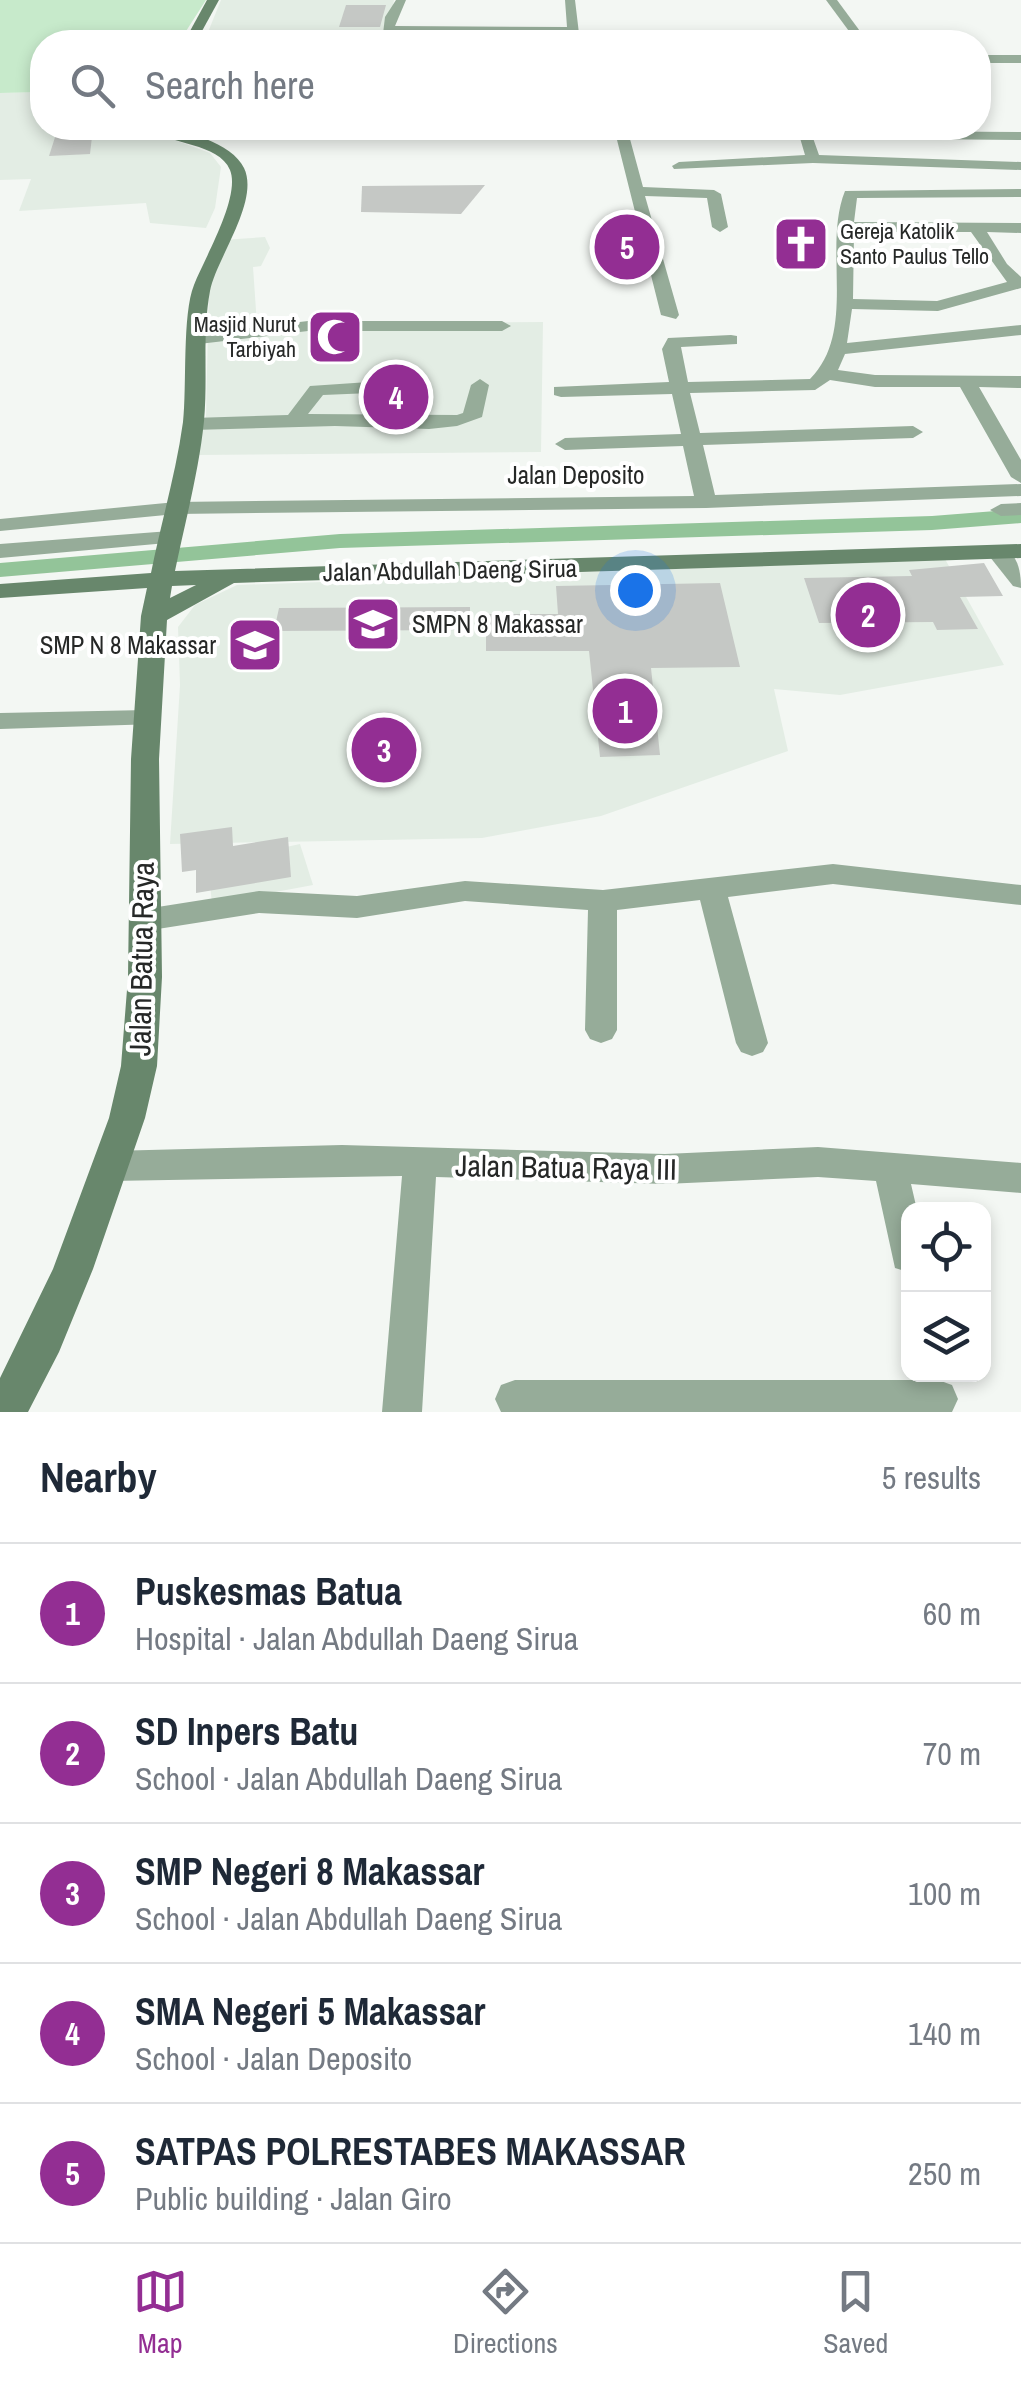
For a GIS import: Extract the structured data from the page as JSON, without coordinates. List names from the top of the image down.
{
  "streets": {
    "main road": ["Jalan Abdullah Daeng Sirua", "Jalan Batua Raya"],
    "street": ["Jalan Deposito", "Jalan Batua Raya III"]
  },
  "crossings": [
    ["Jalan Deposito", "Jalan Batua Raya"],
    ["Jalan Abdullah Daeng Sirua", "Jalan Batua Raya"],
    ["Jalan Batua Raya", "Jalan Batua Raya III"]
  ],
  "places": {
    "church": ["Gereja Katolik Santo Paulus Tello"],
    "mosque": ["Masjid Nurut Tarbiyah"],
    "school or university": ["SMPN 8 Makassar", "SMP N 8 Makassar"]
  },
  "page": {
    "search": "Search here",
    "pins": [
      "5",
      "4",
      "2",
      "1",
      "3"
    ],
    "heading": ["Nearby", "5 results"],
    "list": [
      {
        "mark": "1",
        "name": "Puskesmas Batua",
        "note": "Hospital · Jalan Abdullah Daeng Sirua",
        "value": "60 m"
      },
      {
        "mark": "2",
        "name": "SD Inpers Batu",
        "note": "School · Jalan Abdullah Daeng Sirua",
        "value": "70 m"
      },
      {
        "mark": "3",
        "name": "SMP Negeri 8 Makassar",
        "note": "School · Jalan Abdullah Daeng Sirua",
        "value": "100 m"
      },
      {
        "mark": "4",
        "name": "SMA Negeri 5 Makassar",
        "note": "School · Jalan Deposito",
        "value": "140 m"
      },
      {
        "mark": "5",
        "name": "SATPAS POLRESTABES MAKASSAR",
        "note": "Public building · Jalan Giro",
        "value": "250 m"
      }
    ],
    "nav": ["Map", "Directions", "Saved"]
  }
}
